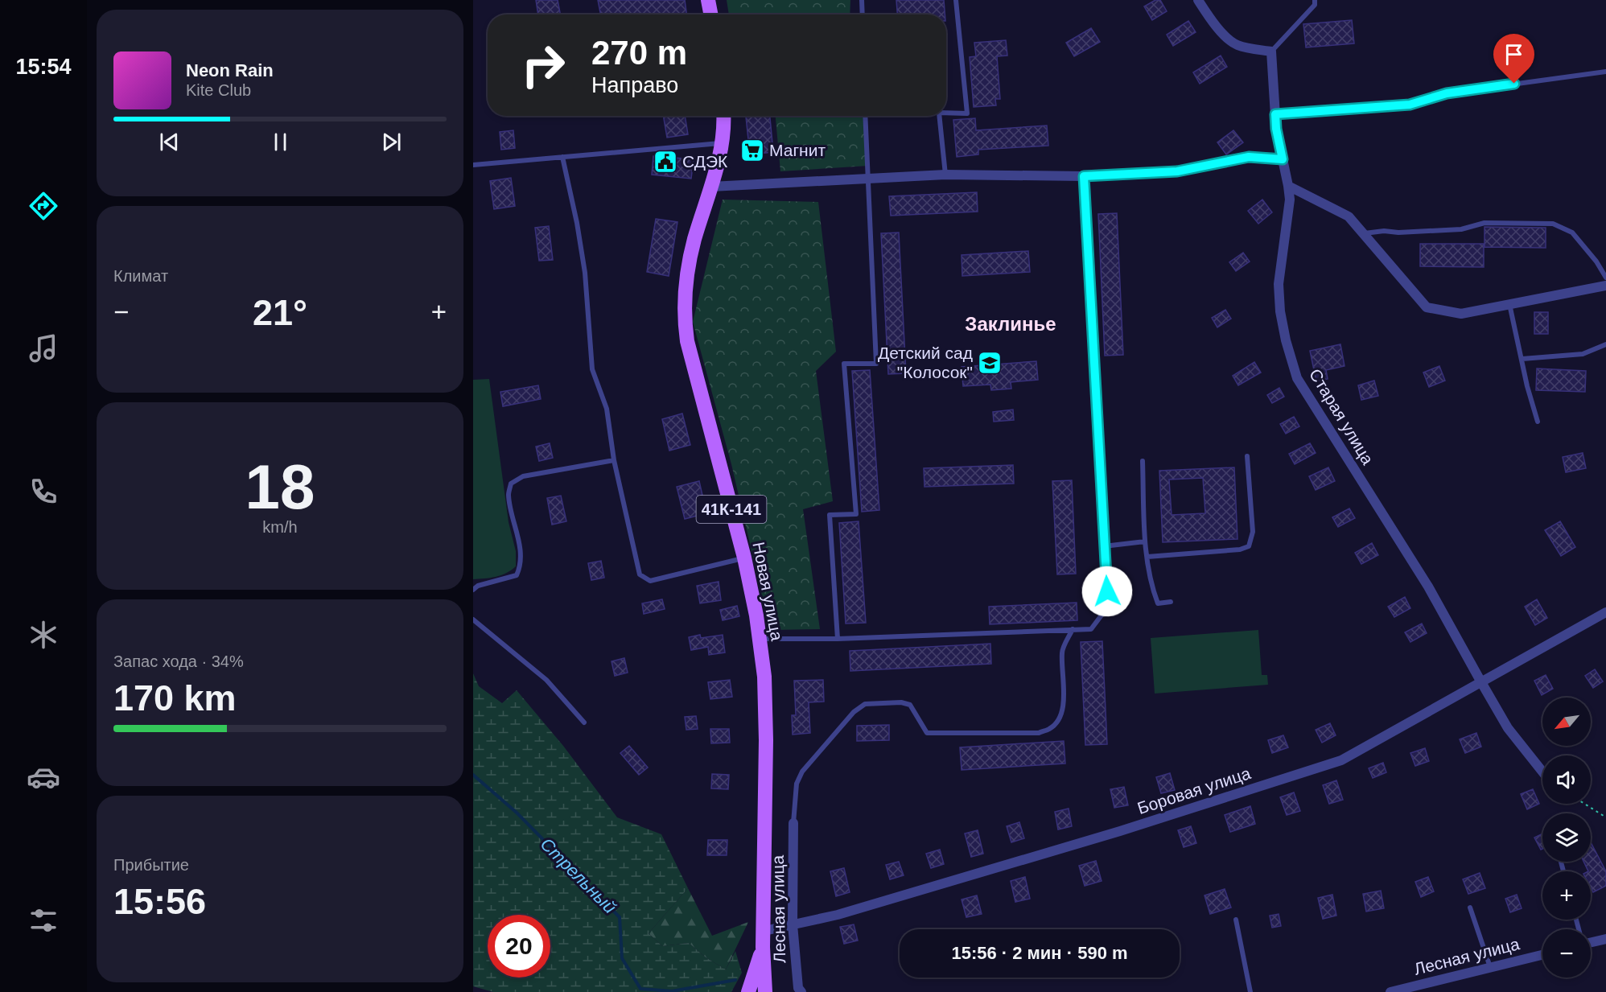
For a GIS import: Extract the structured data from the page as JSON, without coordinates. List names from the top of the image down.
{
  "streets": {
    "main road": ["41К-141", "Новая улица"],
    "street": ["Старая улица", "Боровая улица", "Лесная улица"]
  },
  "crossings": [
    ["Старая улица", "Боровая улица"],
    ["41К-141", "Новая улица"],
    ["Новая улица", "Боровая улица"],
    ["Боровая улица", "Лесная улица"]
  ],
  "districts": ["Заклинье"],
  "water": ["Стрельный"],
  "places": {
    "supermarket": ["Магнит"],
    "public building": ["СДЭК"],
    "school or university": ["Детский сад \"Колосок\""]
  },
  "north": "bottom left",
  "page": {
    "tabs": "15:54",
    "turn": ["270 m", "Направо"],
    "song": ["Neon Rain", "Kite Club"],
    "tile": [
      "Климат",
      ["18", "km/h"],
      ["Запас хода · 34%", "170 km"],
      ["Прибытие", "15:56"]
    ],
    "heat": ["−", "21°", "+"],
    "map_buttons": ["+", "−"],
    "limit": "20",
    "trip": "15:56 · 2 мин · 590 m"
  }
}
